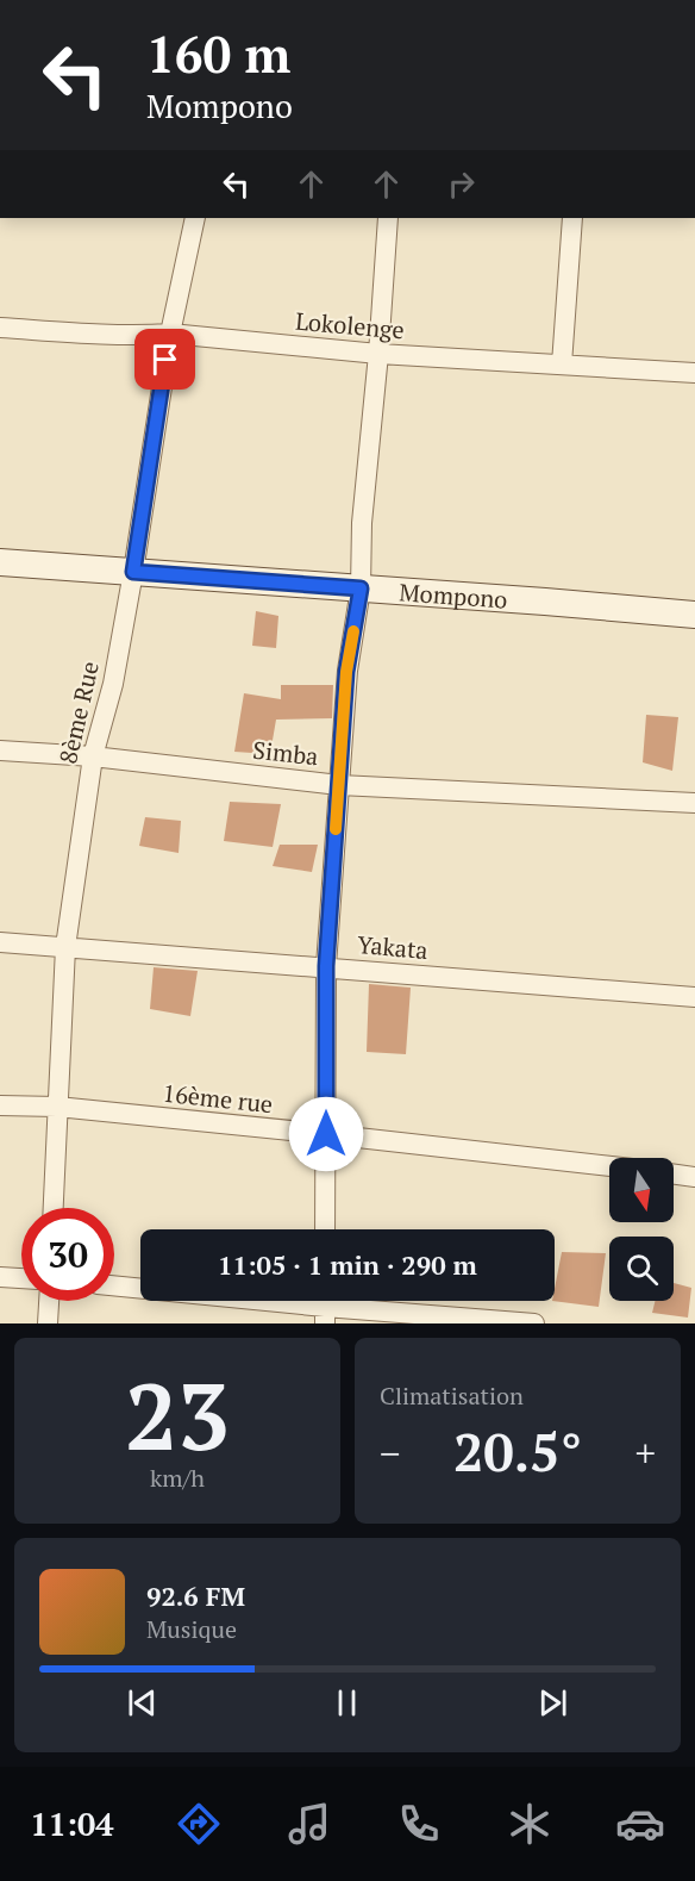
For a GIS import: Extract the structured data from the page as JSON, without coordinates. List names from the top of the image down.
{
  "streets": {
    "street": [
      "Lokolenge",
      "Mompono",
      "8ème Rue",
      "Simba",
      "Yakata",
      "16ème rue"
    ]
  },
  "crossings": [
    ["Lokolenge", "8ème Rue"],
    ["Mompono", "8ème Rue"],
    ["8ème Rue", "Simba"],
    ["8ème Rue", "Yakata"],
    ["8ème Rue", "16ème rue"]
  ],
  "north": "bottom",
  "page": {
    "turn": ["160 m", "Mompono"],
    "limit": "30",
    "trip": "11:05 · 1 min · 290 m",
    "tile": [
      ["23", "km/h"],
      "Climatisation"
    ],
    "heat": ["−", "20.5°", "+"],
    "song": ["92.6 FM", "Musique"],
    "tabs": "11:04"
  }
}
